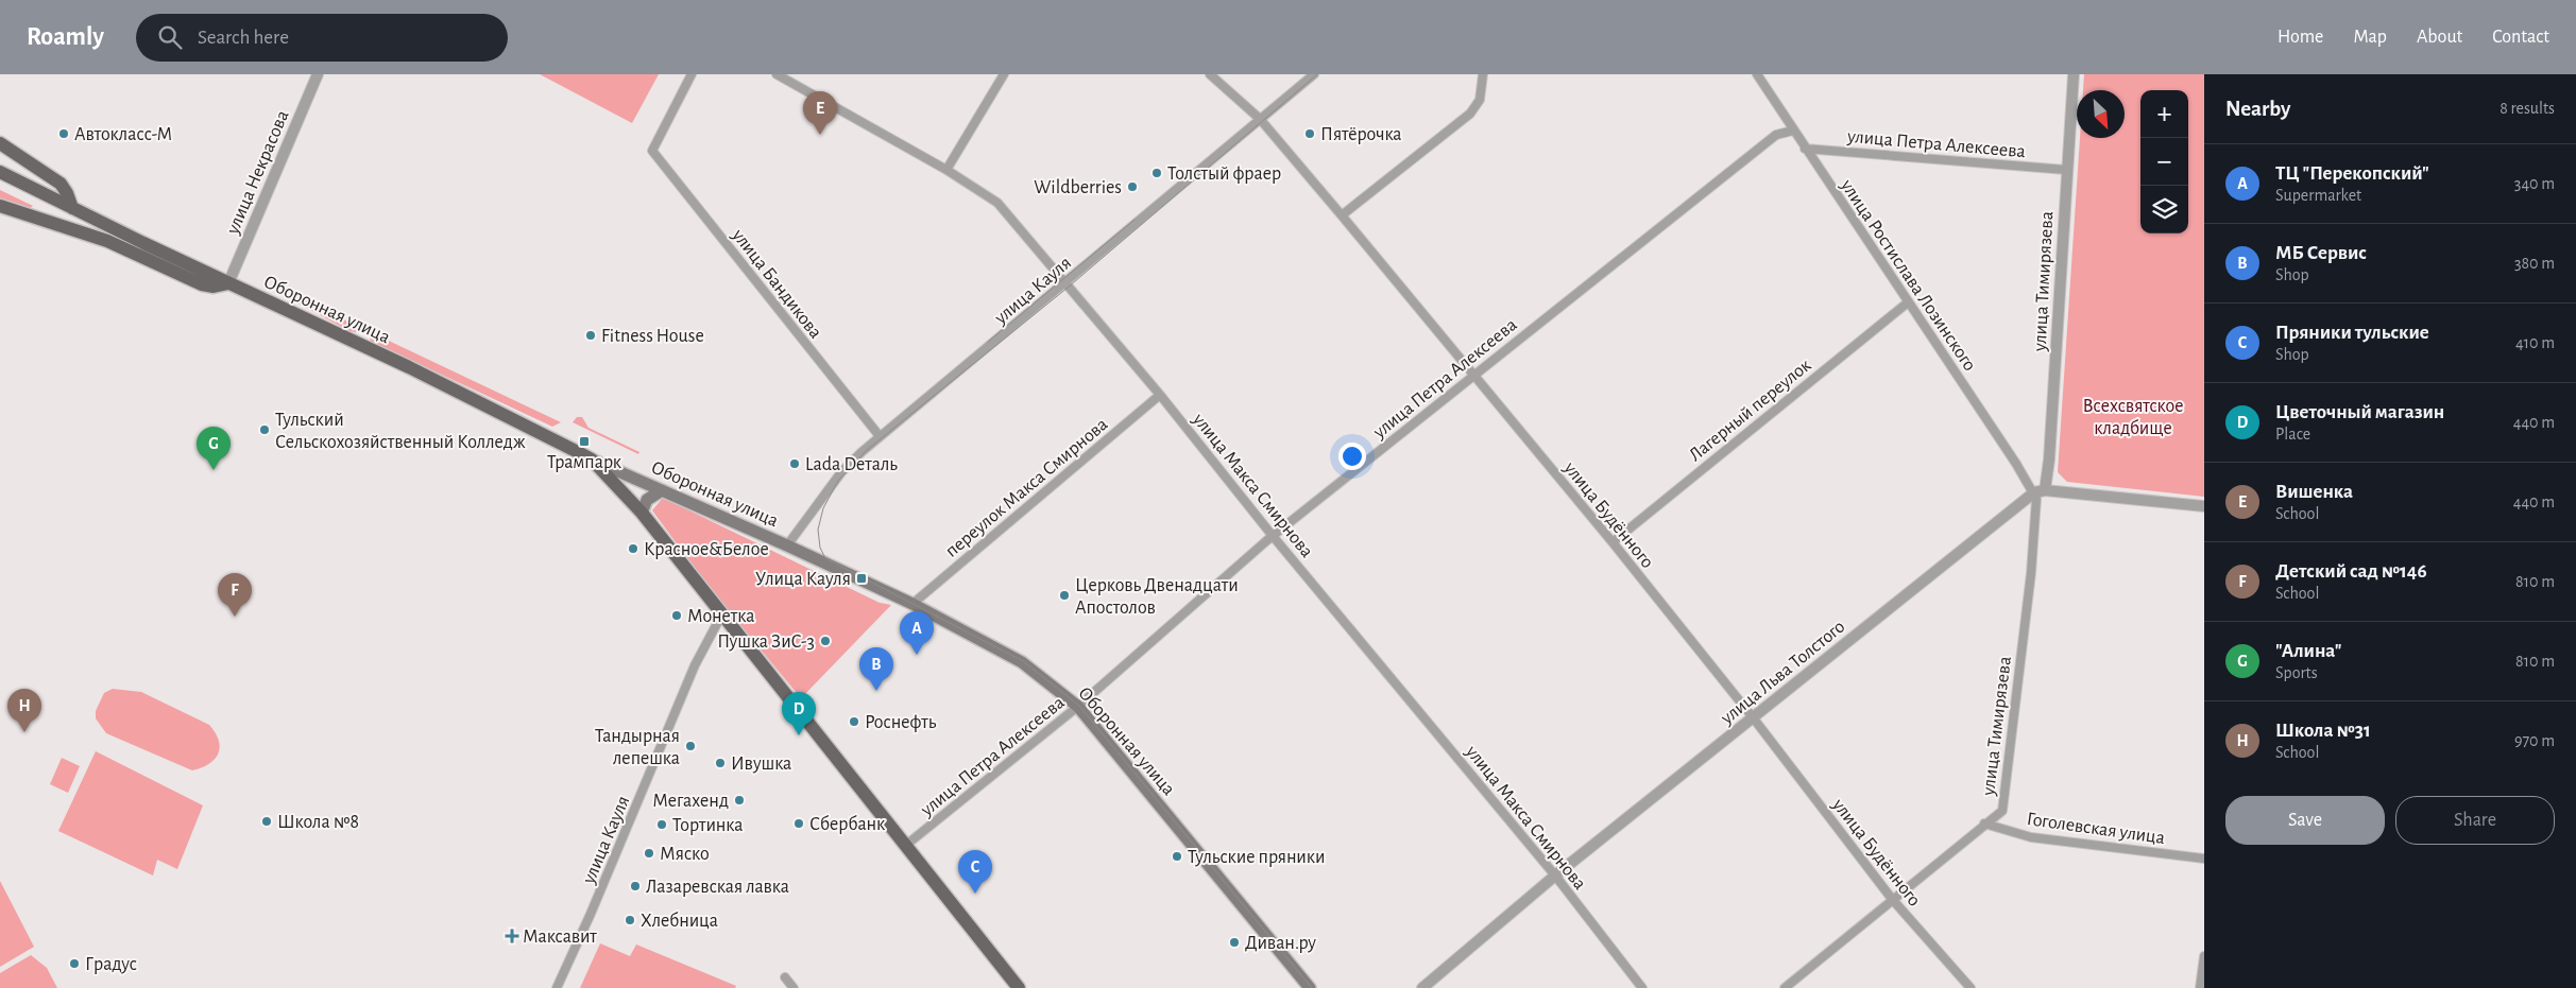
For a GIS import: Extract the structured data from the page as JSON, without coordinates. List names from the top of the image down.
{
  "streets": {
    "main road": ["Оборонная улица"],
    "street": [
      "улица Петра Алексеева",
      "улица Некрасова",
      "улица Ростислава Лозинского",
      "улица Тимирязева",
      "улица Бандикова",
      "улица Кауля",
      "Лагерный переулок",
      "улица Макса Смирнова",
      "переулок Макса Смирнова",
      "улица Будённого",
      "улица Льва Толстого",
      "Гоголевская улица"
    ]
  },
  "crossings": [
    ["улица Петра Алексеева", "улица Ростислава Лозинского"],
    ["улица Петра Алексеева", "улица Тимирязева"],
    ["улица Петра Алексеева", "Оборонная улица"],
    ["улица Петра Алексеева", "улица Макса Смирнова"],
    ["улица Петра Алексеева", "улица Будённого"],
    ["улица Некрасова", "Оборонная улица"],
    ["улица Ростислава Лозинского", "улица Тимирязева"],
    ["улица Ростислава Лозинского", "Лагерный переулок"],
    ["улица Ростислава Лозинского", "улица Льва Толстого"],
    ["улица Тимирязева", "улица Будённого"],
    ["улица Тимирязева", "улица Льва Толстого"],
    ["улица Тимирязева", "Гоголевская улица"],
    ["улица Бандикова", "улица Кауля"],
    ["улица Кауля", "Оборонная улица"],
    ["улица Кауля", "улица Макса Смирнова"],
    ["улица Кауля", "улица Будённого"],
    ["Оборонная улица", "переулок Макса Смирнова"],
    ["Лагерный переулок", "улица Будённого"],
    ["улица Макса Смирнова", "переулок Макса Смирнова"],
    ["улица Макса Смирнова", "улица Льва Толстого"],
    ["улица Будённого", "улица Льва Толстого"]
  ],
  "parks": ["Всехсвятское кладбище"],
  "places": {
    "other": [
      "Автокласс-М",
      "Пятёрочка",
      "Толстый фраер",
      "Wildberries",
      "Fitness House",
      "Тульский Сельскохозяйственный Колледж",
      "Lada Dеталь",
      "Красное&Белое",
      "Церковь Двенадцати Апостолов",
      "Монетка",
      "Пушка ЗиС-3",
      "Роснефть",
      "Тандырная лепешка",
      "Ивушка",
      "Мегахенд",
      "Школа №8",
      "Сбербанк",
      "Тортинка",
      "Мяско",
      "Тульские пряники",
      "Лазаревская лавка",
      "Хлебница",
      "Диван.ру",
      "Градус"
    ],
    "transit": ["Трампарк", "Улица Кауля"],
    "health": ["Максавит"]
  },
  "north": "bottom right",
  "page": {
    "header": "Roamly",
    "search": "Search here",
    "nav": [
      "Home",
      "Map",
      "About",
      "Contact"
    ],
    "heading": ["Nearby", "8 results"],
    "map_buttons": ["+", "−"],
    "pins": [
      "E",
      "G",
      "F",
      "A",
      "B",
      "H",
      "D",
      "C"
    ],
    "list": [
      {
        "mark": "A",
        "name": "ТЦ \"Перекопский\"",
        "note": "Supermarket",
        "value": "340 m"
      },
      {
        "mark": "B",
        "name": "МБ Сервис",
        "note": "Shop",
        "value": "380 m"
      },
      {
        "mark": "C",
        "name": "Пряники тульские",
        "note": "Shop",
        "value": "410 m"
      },
      {
        "mark": "D",
        "name": "Цветочный магазин",
        "note": "Place",
        "value": "440 m"
      },
      {
        "mark": "E",
        "name": "Вишенка",
        "note": "School",
        "value": "440 m"
      },
      {
        "mark": "F",
        "name": "Детский сад №146",
        "note": "School",
        "value": "810 m"
      },
      {
        "mark": "G",
        "name": "\"Алина\"",
        "note": "Sports",
        "value": "810 m"
      },
      {
        "mark": "H",
        "name": "Школа №31",
        "note": "School",
        "value": "970 m"
      }
    ],
    "buttons": ["Save", "Share"]
  }
}
